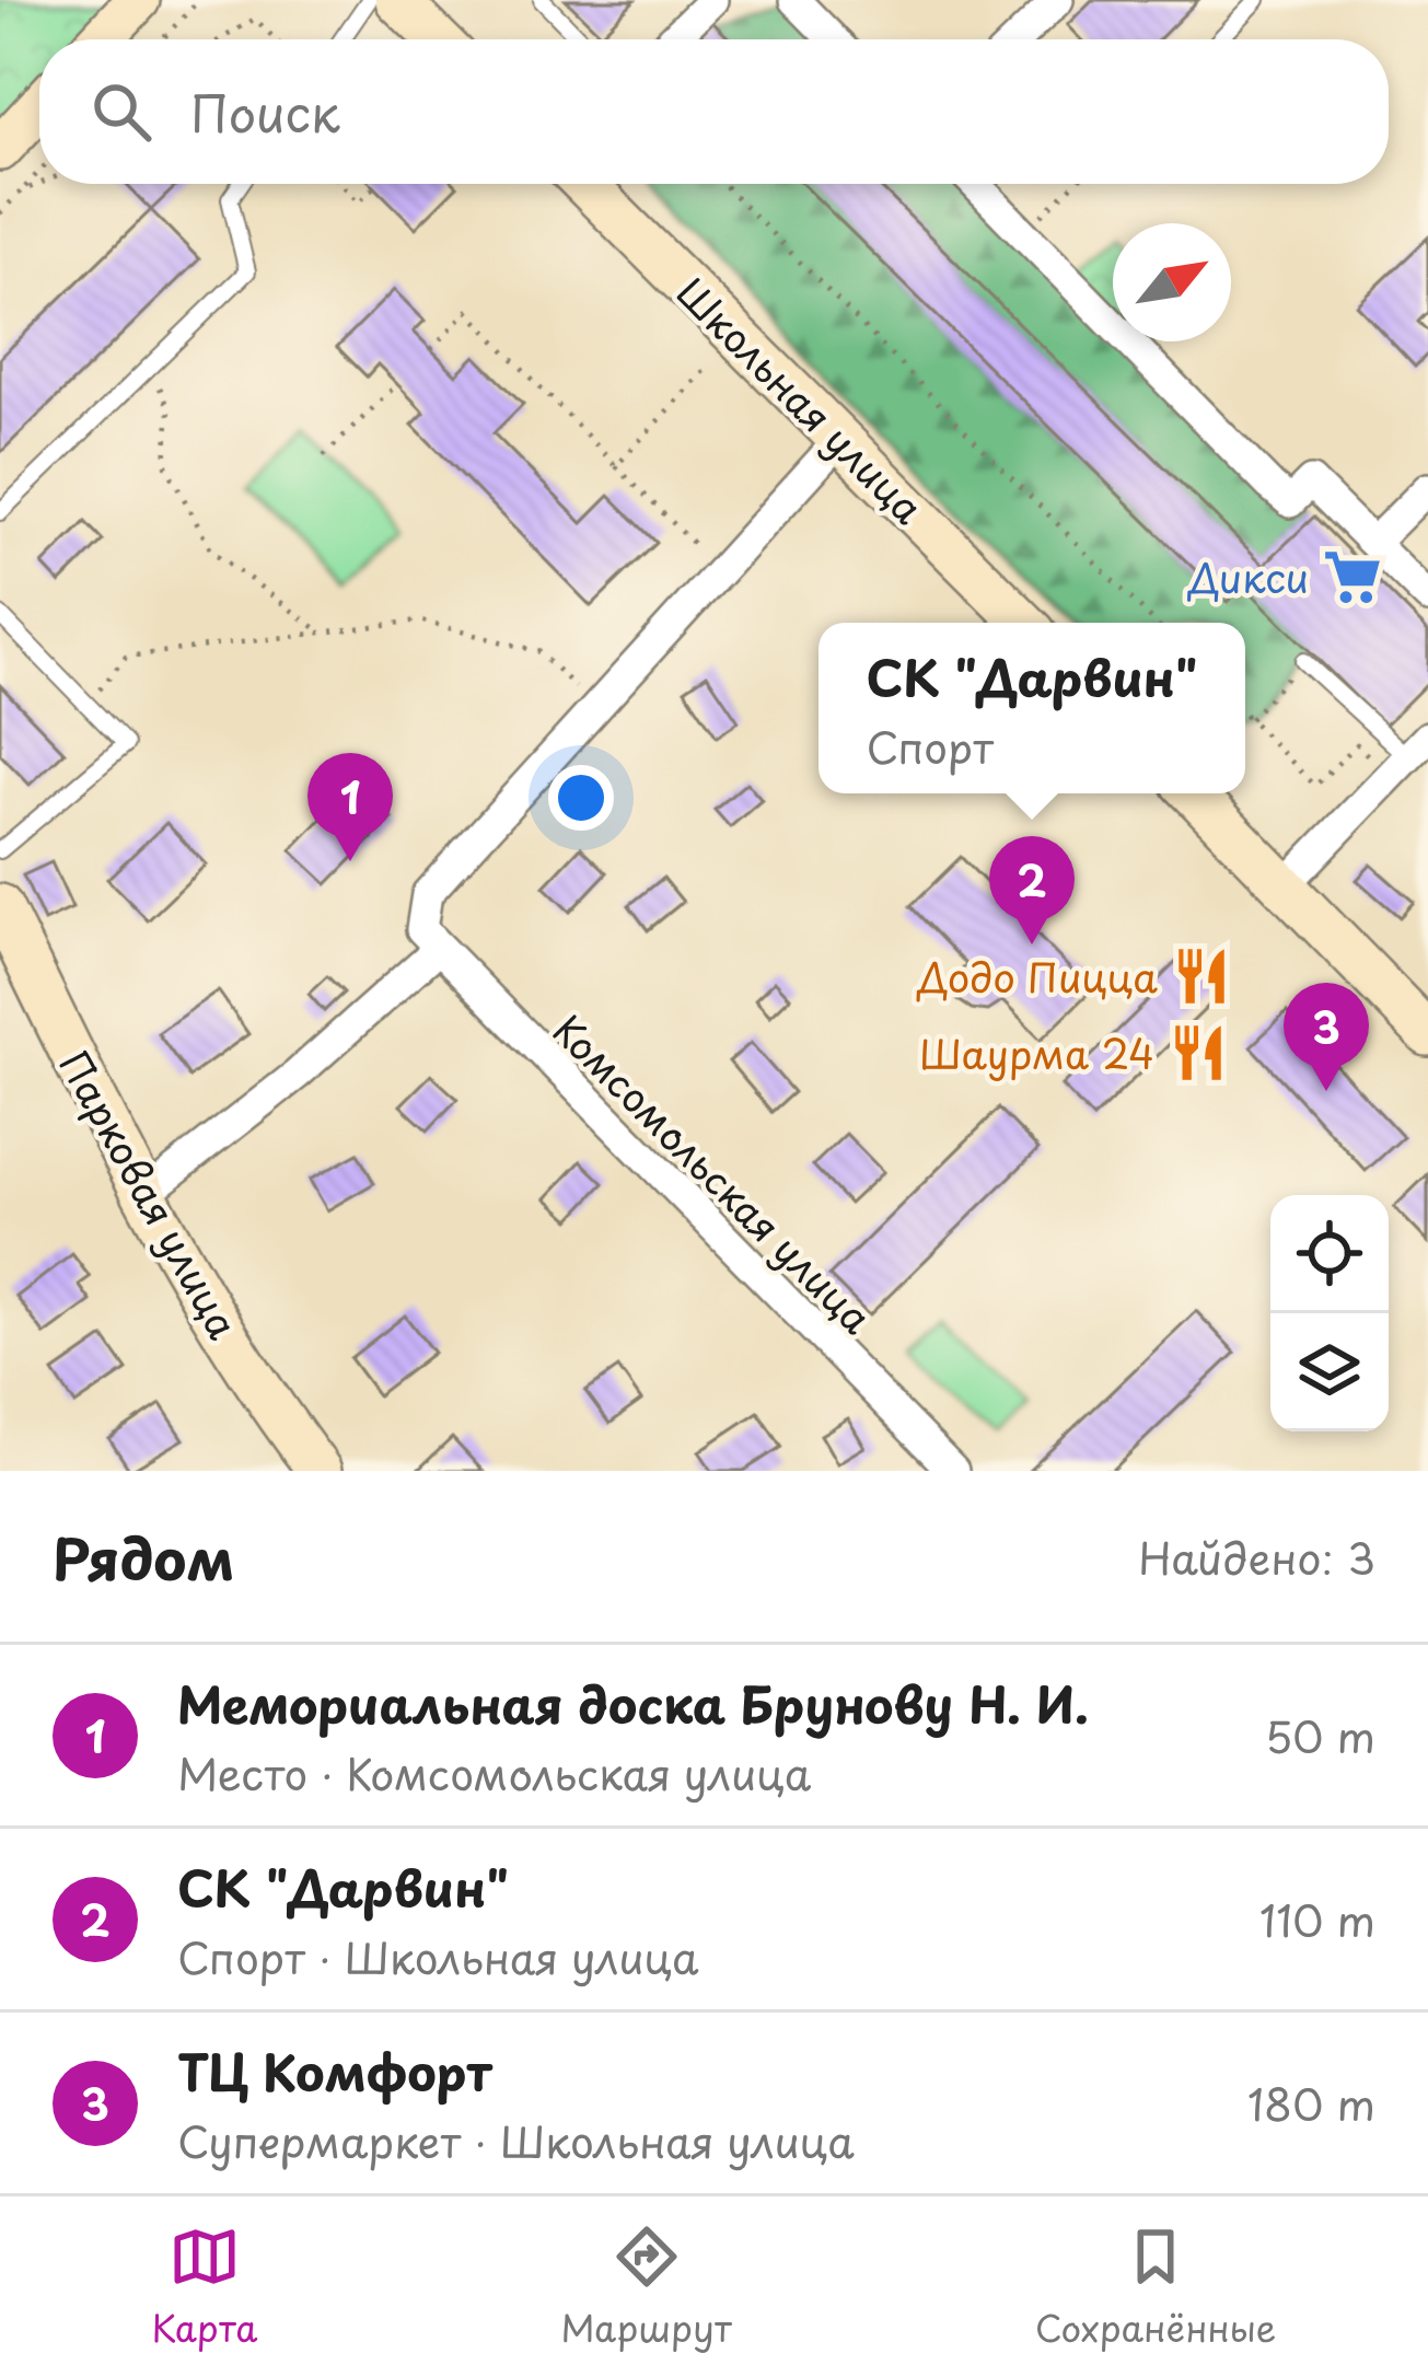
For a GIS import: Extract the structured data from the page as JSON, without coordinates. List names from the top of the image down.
{
  "streets": {
    "main road": ["Школьная улица", "Парковая улица"],
    "street": ["Комсомольская улица"]
  },
  "places": {
    "supermarket": ["Дикси"],
    "restaurant": ["Додо Пицца", "Шаурма 24"]
  },
  "north": "top right",
  "page": {
    "search": "Поиск",
    "popup": ["СК \"Дарвин\"", "Спорт"],
    "pins": ["1", "2", "3"],
    "heading": ["Рядом", "Найдено: 3"],
    "list": [
      {
        "mark": "1",
        "name": "Мемориальная доска Брунову Н. И.",
        "note": "Место · Комсомольская улица",
        "value": "50 m"
      },
      {
        "mark": "2",
        "name": "СК \"Дарвин\"",
        "note": "Спорт · Школьная улица",
        "value": "110 m"
      },
      {
        "mark": "3",
        "name": "ТЦ Комфорт",
        "note": "Супермаркет · Школьная улица",
        "value": "180 m"
      }
    ],
    "nav": ["Карта", "Маршрут", "Сохранённые"]
  }
}
